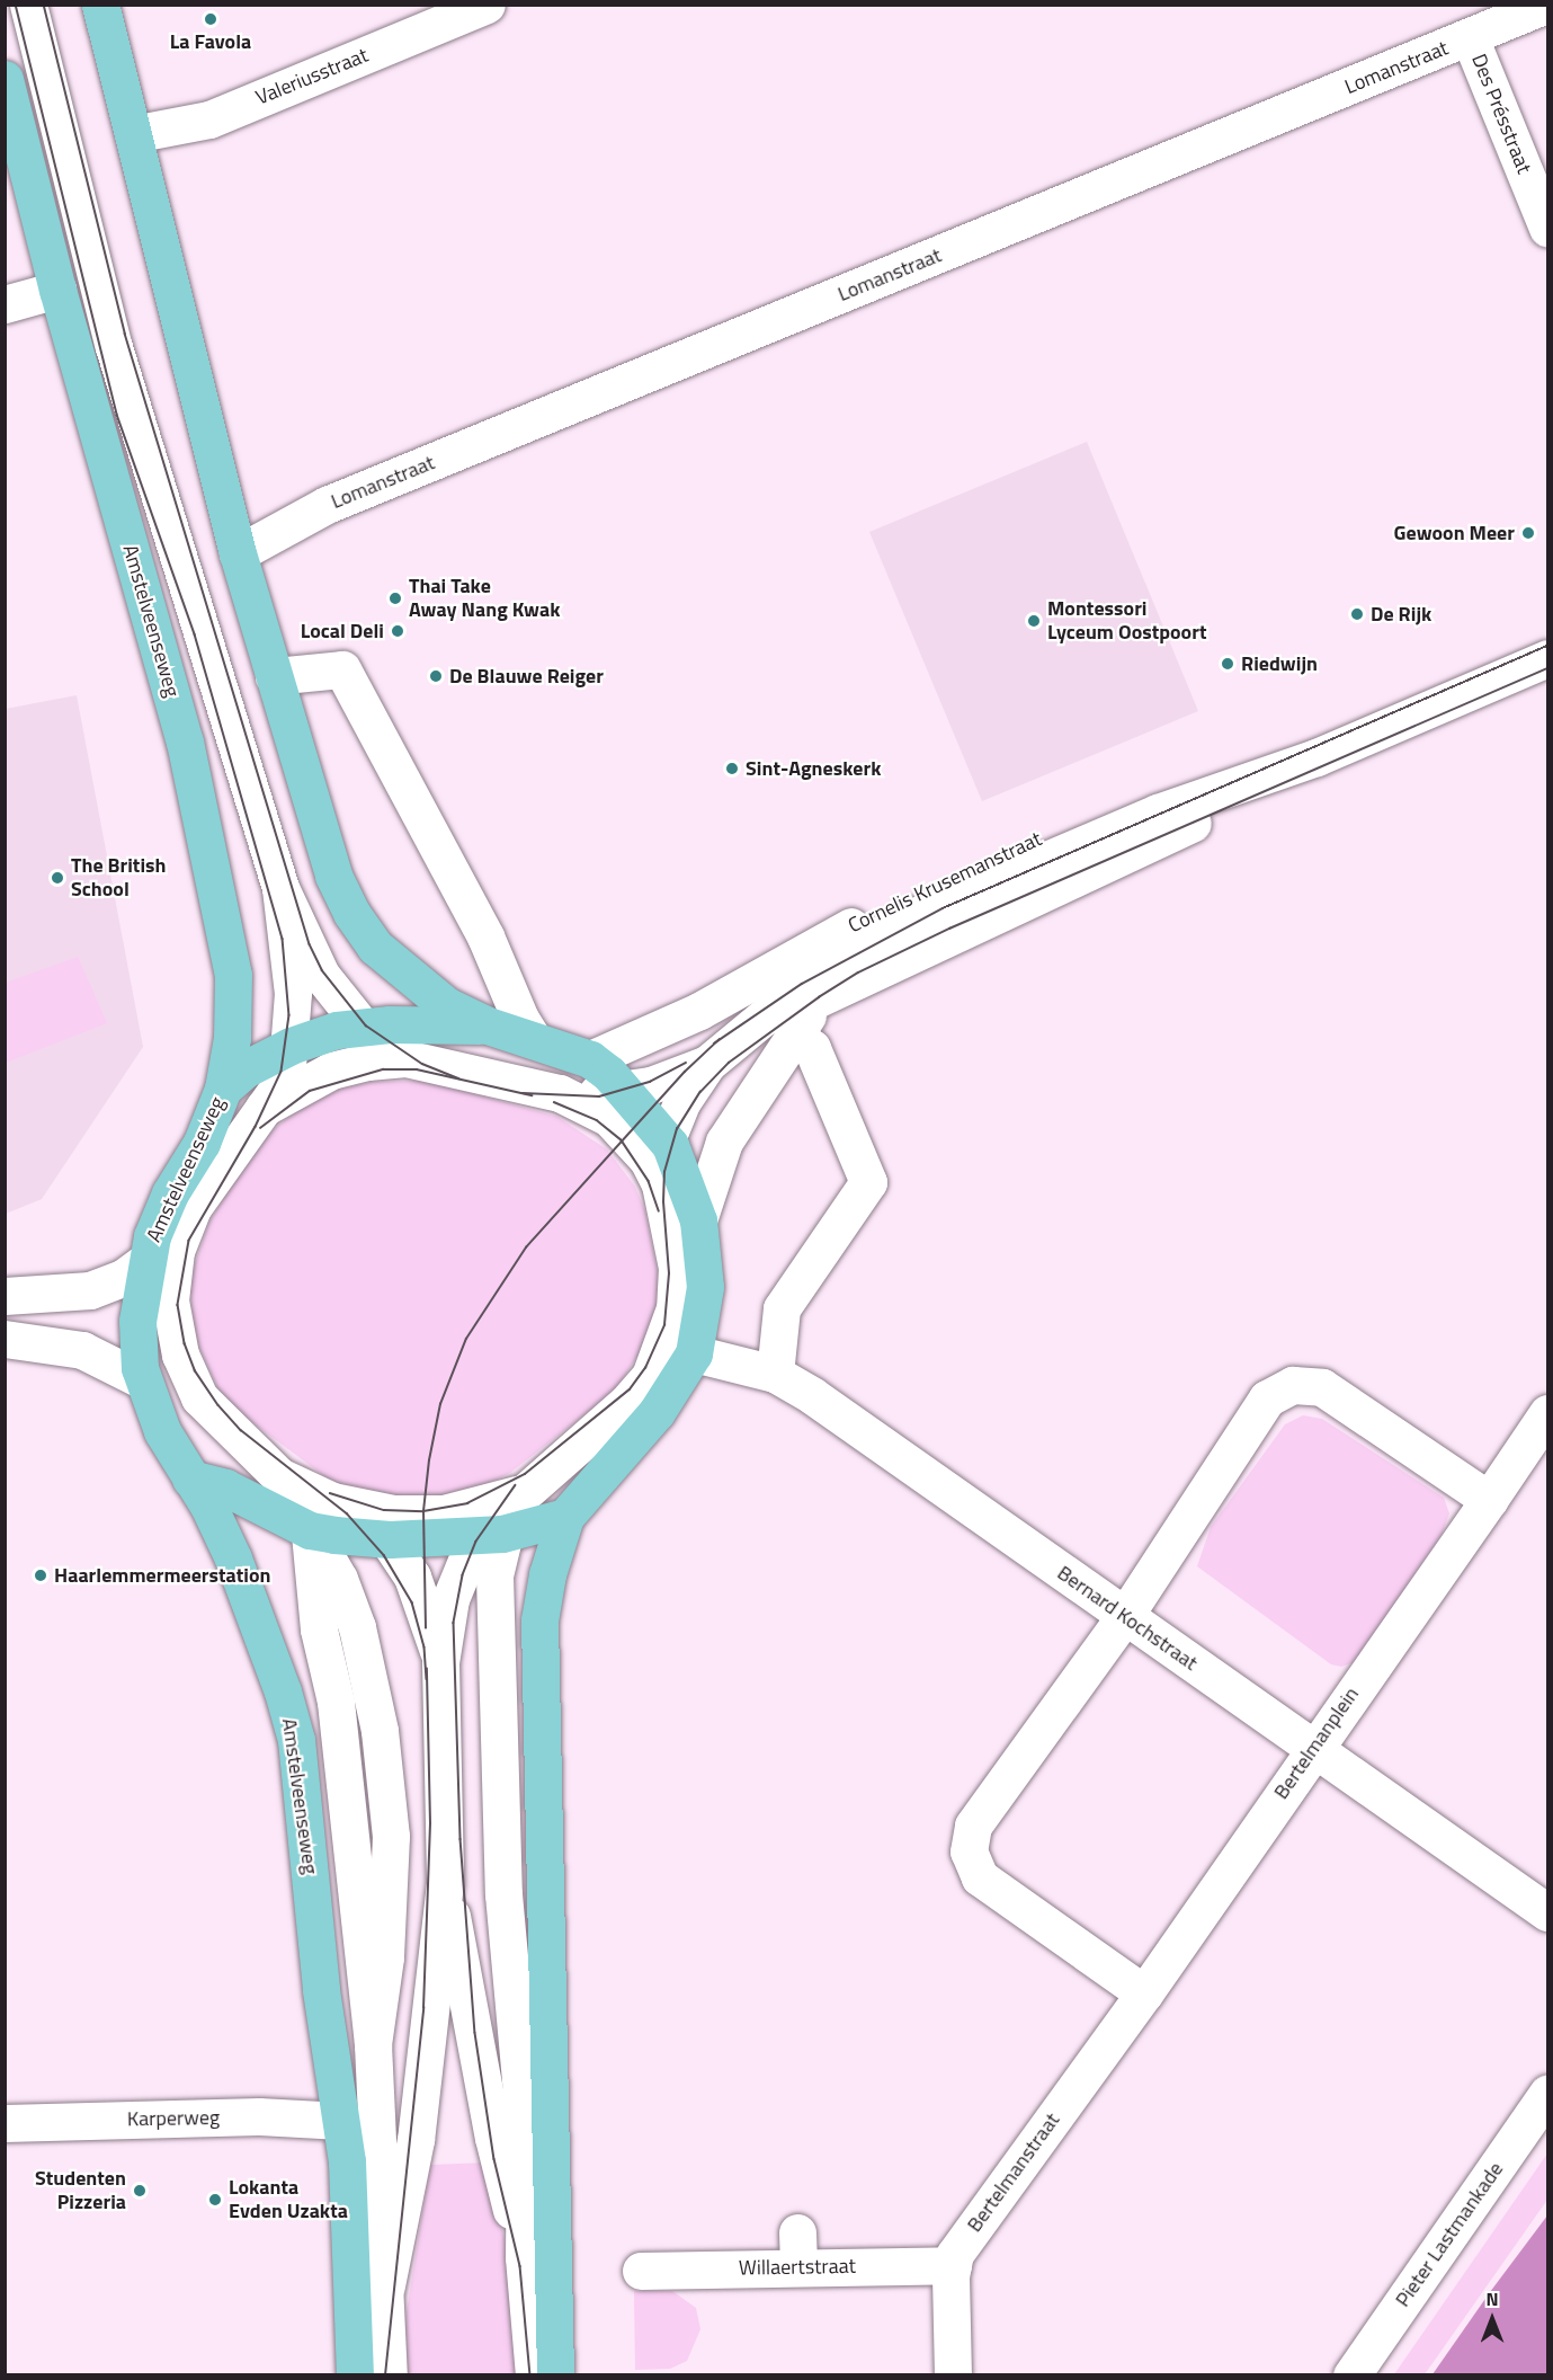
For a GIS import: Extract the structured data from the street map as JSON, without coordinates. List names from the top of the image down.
{
  "streets": {
    "main road": ["Amstelveenseweg"],
    "street": [
      "Lomanstraat",
      "Valeriusstraat",
      "Des Présstraat",
      "Cornelis Krusemanstraat",
      "Bernard Kochstraat",
      "Bertelmanplein",
      "Karperweg",
      "Bertelmanstraat",
      "Pieter Lastmankade",
      "Willaertstraat"
    ]
  },
  "crossings": [
    ["Lomanstraat", "Des Présstraat"],
    ["Amstelveenseweg", "Cornelis Krusemanstraat"],
    ["Amstelveenseweg", "Karperweg"],
    ["Bernard Kochstraat", "Bertelmanplein"],
    ["Bertelmanplein", "Bertelmanstraat"],
    ["Bertelmanstraat", "Willaertstraat"]
  ],
  "places": [
    "La Favola",
    "Gewoon Meer",
    "Thai Take Away Nang Kwak",
    "De Rijk",
    "Montessori Lyceum Oostpoort",
    "Local Deli",
    "Riedwijn",
    "De Blauwe Reiger",
    "Sint-Agneskerk",
    "The British School",
    "Haarlemmermeerstation",
    "Studenten Pizzeria",
    "Lokanta Evden Uzakta"
  ],
  "north": "top"
}
